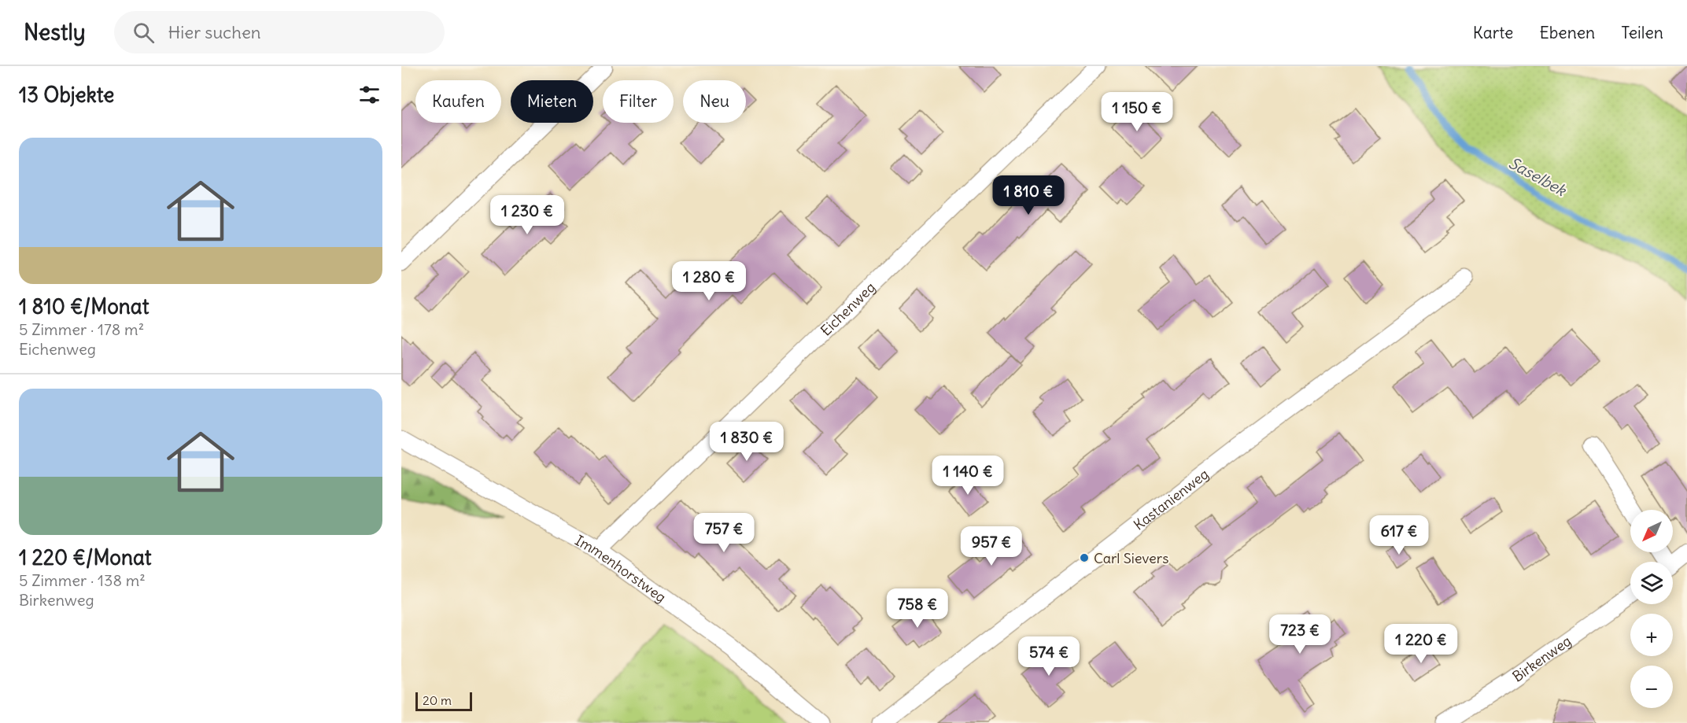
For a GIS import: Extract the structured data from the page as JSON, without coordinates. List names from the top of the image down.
{
  "streets": {
    "street": [
      "Eichenweg",
      "Kastanienweg",
      "Immenhorstweg",
      "Birkenweg"
    ]
  },
  "crossings": [
    ["Eichenweg", "Immenhorstweg"]
  ],
  "water": ["Saselbek"],
  "places": ["Carl Sievers"],
  "scale_bar": "20 m",
  "north": "bottom left",
  "page": {
    "header": "Nestly",
    "search": "Hier suchen",
    "nav": ["Karte", "Ebenen", "Teilen"],
    "heading": "13 Objekte",
    "chip": [
      "Kaufen",
      "Mieten",
      "Filter",
      "Neu"
    ],
    "price": [
      "1 150 €",
      "1 810 €",
      "1 230 €",
      "1 280 €",
      "1 830 €",
      "1 140 €",
      "757 €",
      "617 €",
      "957 €",
      "758 €",
      "723 €",
      "1 220 €",
      "574 €"
    ],
    "list": [
      {
        "name": "1 810 €/Monat",
        "note": "5 Zimmer · 178 m² · Eichenweg"
      },
      {
        "name": "1 220 €/Monat",
        "note": "5 Zimmer · 138 m² · Birkenweg"
      }
    ],
    "map_buttons": ["+", "−"],
    "scale": "20 m"
  }
}
